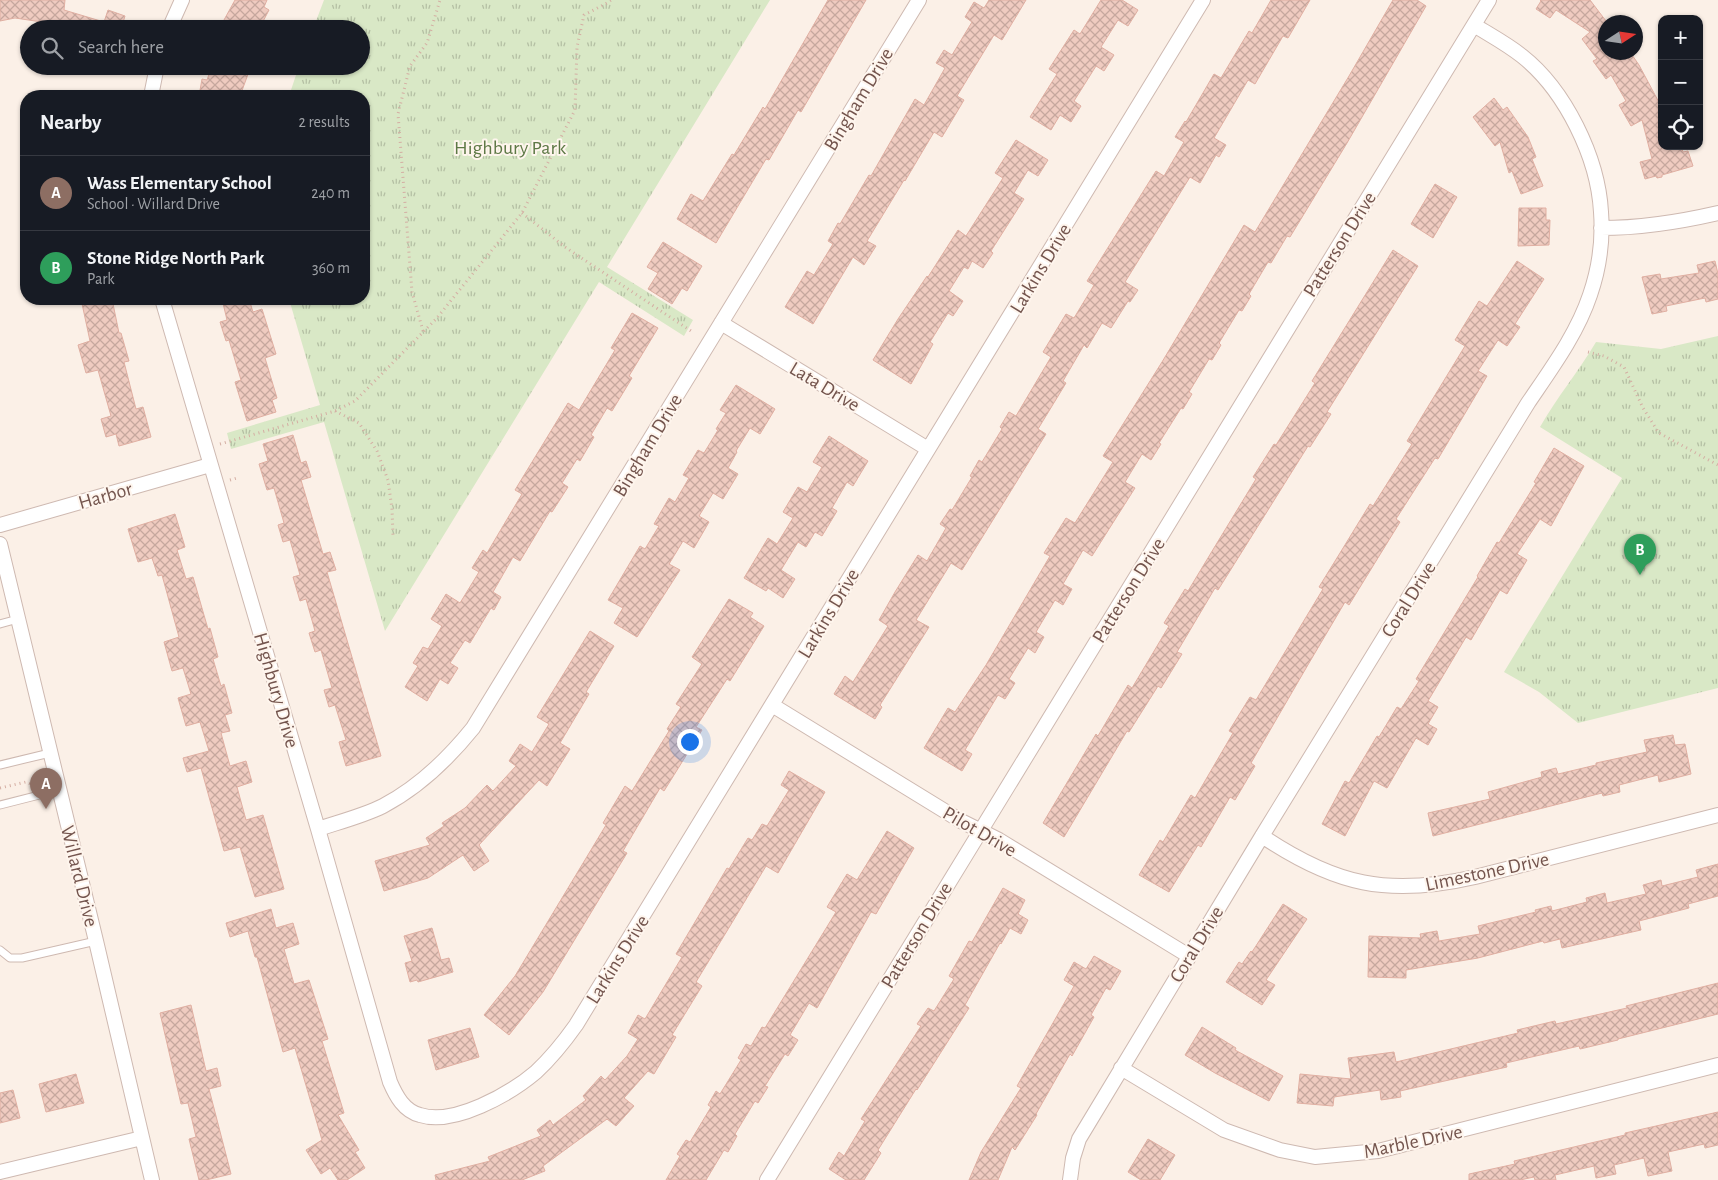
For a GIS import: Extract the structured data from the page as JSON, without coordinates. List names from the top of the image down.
{
  "streets": {
    "street": [
      "Bingham Drive",
      "Patterson Drive",
      "Larkins Drive",
      "Lata Drive",
      "Harbor",
      "Coral Drive",
      "Highbury Drive",
      "Pilot Drive",
      "Limestone Drive",
      "Willard Drive",
      "Marble Drive"
    ]
  },
  "crossings": [
    ["Bingham Drive", "Lata Drive"],
    ["Bingham Drive", "Highbury Drive"],
    ["Patterson Drive", "Coral Drive"],
    ["Patterson Drive", "Pilot Drive"],
    ["Larkins Drive", "Lata Drive"],
    ["Larkins Drive", "Highbury Drive"],
    ["Larkins Drive", "Pilot Drive"],
    ["Harbor", "Highbury Drive"],
    ["Coral Drive", "Pilot Drive"],
    ["Coral Drive", "Limestone Drive"],
    ["Coral Drive", "Marble Drive"]
  ],
  "parks": ["Highbury Park"],
  "north": "right",
  "page": {
    "map_buttons": ["+", "−"],
    "search": "Search here",
    "heading": ["Nearby", "2 results"],
    "list": [
      {
        "mark": "A",
        "name": "Wass Elementary School",
        "note": "School · Willard Drive",
        "value": "240 m"
      },
      {
        "mark": "B",
        "name": "Stone Ridge North Park",
        "note": "Park",
        "value": "360 m"
      }
    ],
    "pins": ["B", "A"]
  }
}
